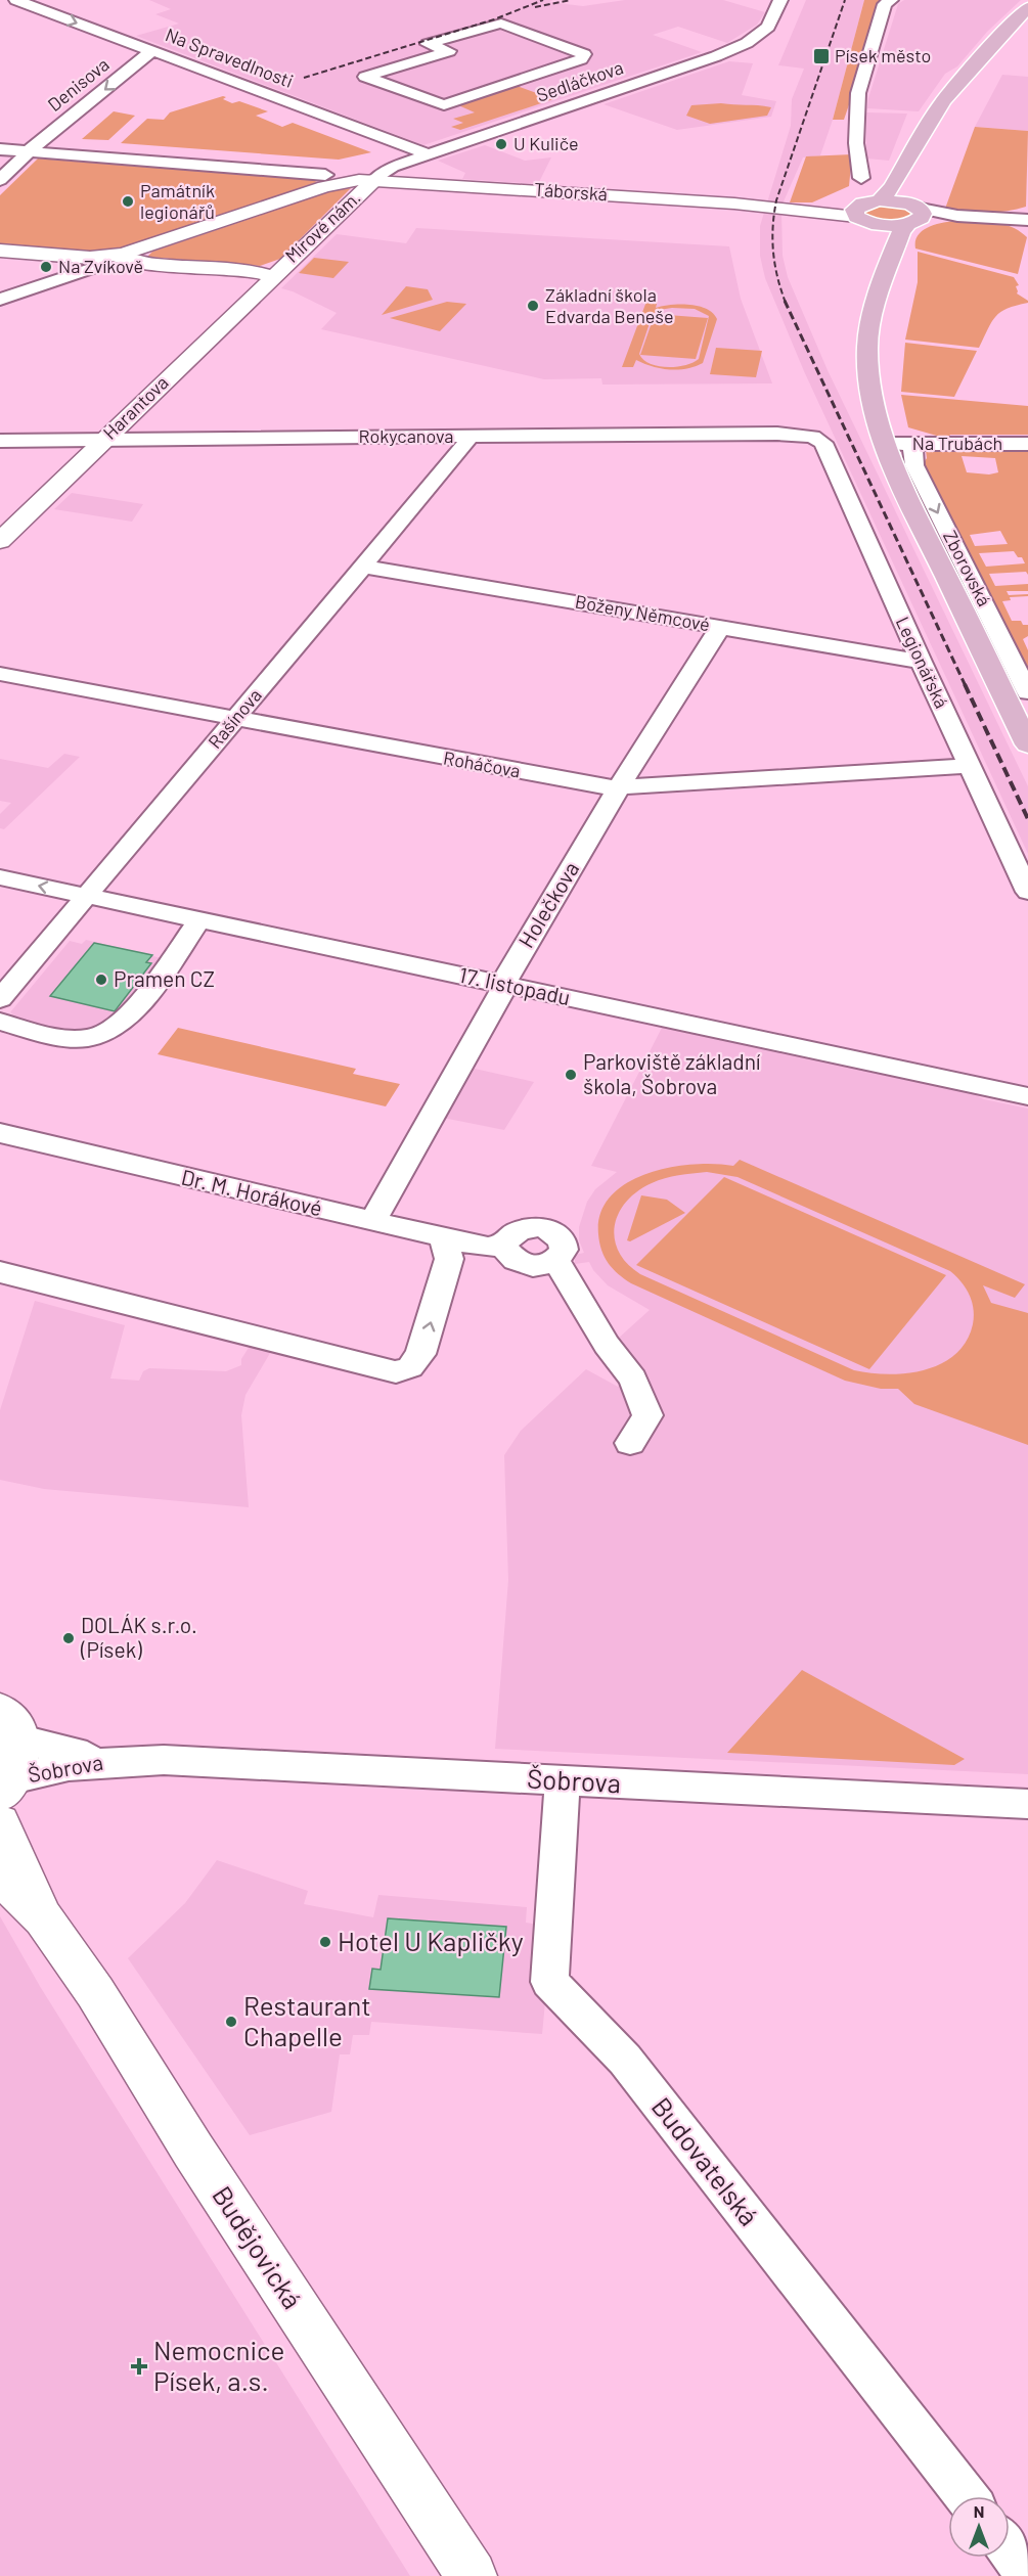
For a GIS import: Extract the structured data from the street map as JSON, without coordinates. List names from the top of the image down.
{
  "streets": {
    "street": [
      "Na Spravedlnosti",
      "Sedláčkova",
      "Denisova",
      "Táborská",
      "Mírové nám.",
      "Harantova",
      "Rokycanova",
      "Na Trubách",
      "Zborovská",
      "Boženy Němcové",
      "Legionářská",
      "Rašínova",
      "Roháčova",
      "Holečkova",
      "17. listopadu",
      "Dr. M. Horákové",
      "Šobrova",
      "Budovatelská",
      "Budějovická"
    ]
  },
  "crossings": [
    ["Na Spravedlnosti", "Sedláčkova"],
    ["Na Spravedlnosti", "Denisova"],
    ["Sedláčkova", "Táborská"],
    ["Sedláčkova", "Mírové nám."],
    ["Denisova", "Mírové nám."],
    ["Táborská", "Mírové nám."],
    ["Mírové nám.", "Harantova"],
    ["Harantova", "Rokycanova"],
    ["Rokycanova", "Legionářská"],
    ["Rokycanova", "Rašínova"],
    ["Na Trubách", "Zborovská"],
    ["Boženy Němcové", "Legionářská"],
    ["Boženy Němcové", "Rašínova"],
    ["Boženy Němcové", "Holečkova"],
    ["Legionářská", "Roháčova"],
    ["Rašínova", "Roháčova"],
    ["Rašínova", "17. listopadu"],
    ["Roháčova", "Holečkova"],
    ["Holečkova", "17. listopadu"],
    ["Holečkova", "Dr. M. Horákové"],
    ["Šobrova", "Budovatelská"]
  ],
  "one_way": ["Denisova", "Zborovská"],
  "places": {
    "transit": ["Písek město"],
    "other": [
      "U Kuliče",
      "Památník legionářů",
      "Na Zvíkově",
      "Základní škola Edvarda Beneše",
      "Pramen CZ",
      "Parkoviště základní škola, Šobrova",
      "DOLÁK s.r.o. (Písek)",
      "Hotel U Kapličky",
      "Restaurant Chapelle"
    ],
    "health": ["Nemocnice Písek, a.s."]
  },
  "north": "top"
}
